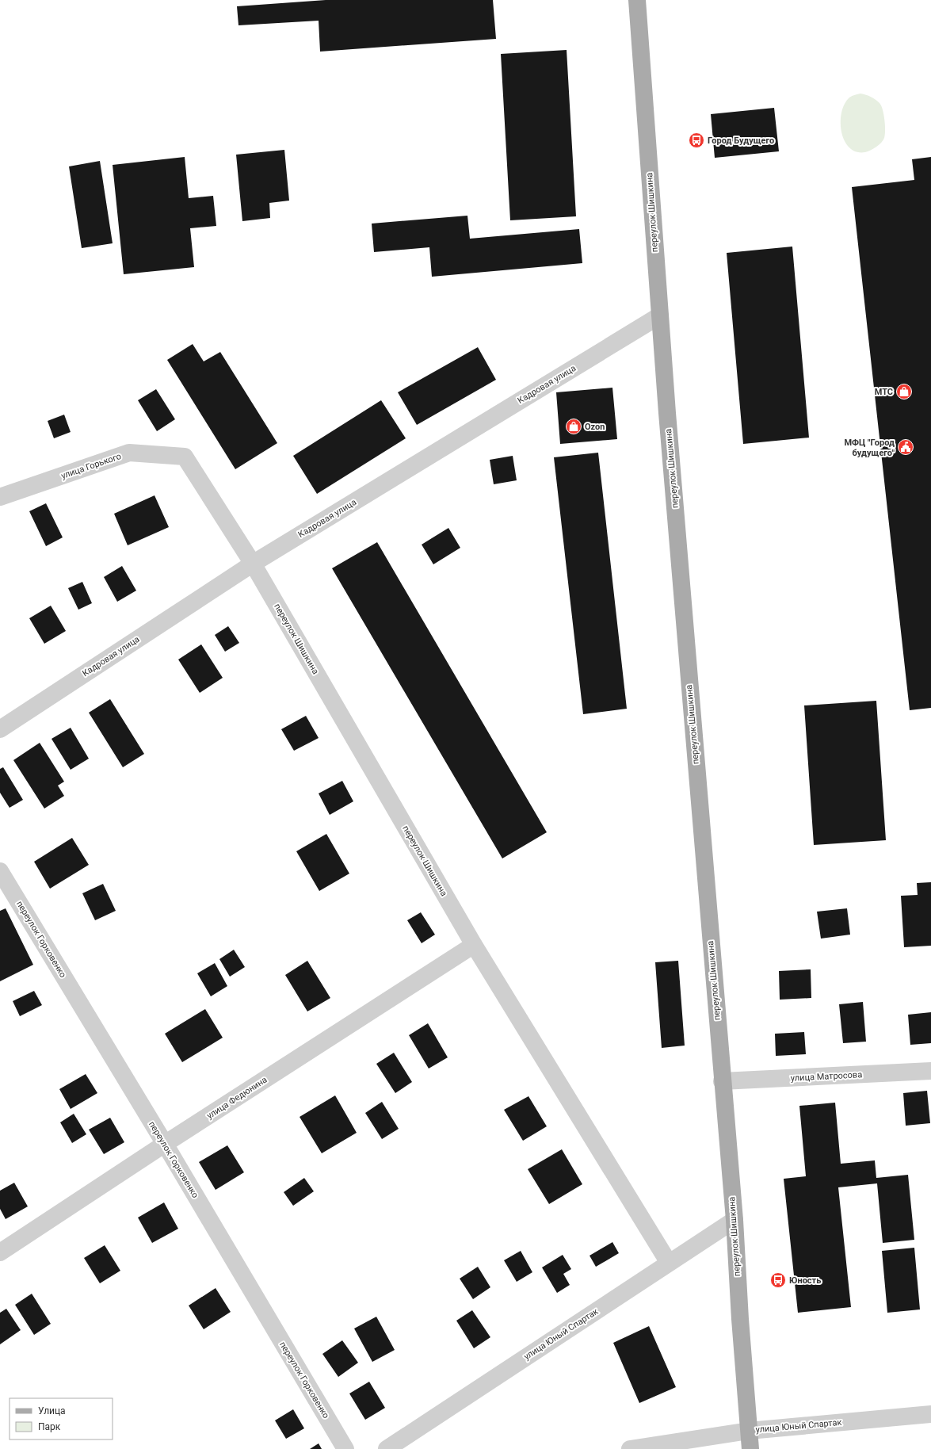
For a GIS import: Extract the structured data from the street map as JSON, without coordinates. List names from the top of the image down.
{
  "streets": {
    "main road": ["переулок Шишкина"],
    "street": [
      "Кадровая улица",
      "улица Горького",
      "переулок Горковенко",
      "улица Матросова",
      "улица Федюнина",
      "улица Юный Спартак"
    ]
  },
  "crossings": [
    ["переулок Шишкина", "Кадровая улица"],
    ["переулок Шишкина", "улица Горького"],
    ["переулок Шишкина", "улица Матросова"],
    ["переулок Шишкина", "улица Федюнина"],
    ["переулок Шишкина", "улица Юный Спартак"],
    ["переулок Горковенко", "улица Федюнина"]
  ],
  "places": {
    "bus stop": ["Город Будущего", "Юность"],
    "shop": ["МТС", "Ozon"],
    "public building": ["МФЦ \"Город будущего\""]
  },
  "legend": ["Улица", "Парк"]
}
